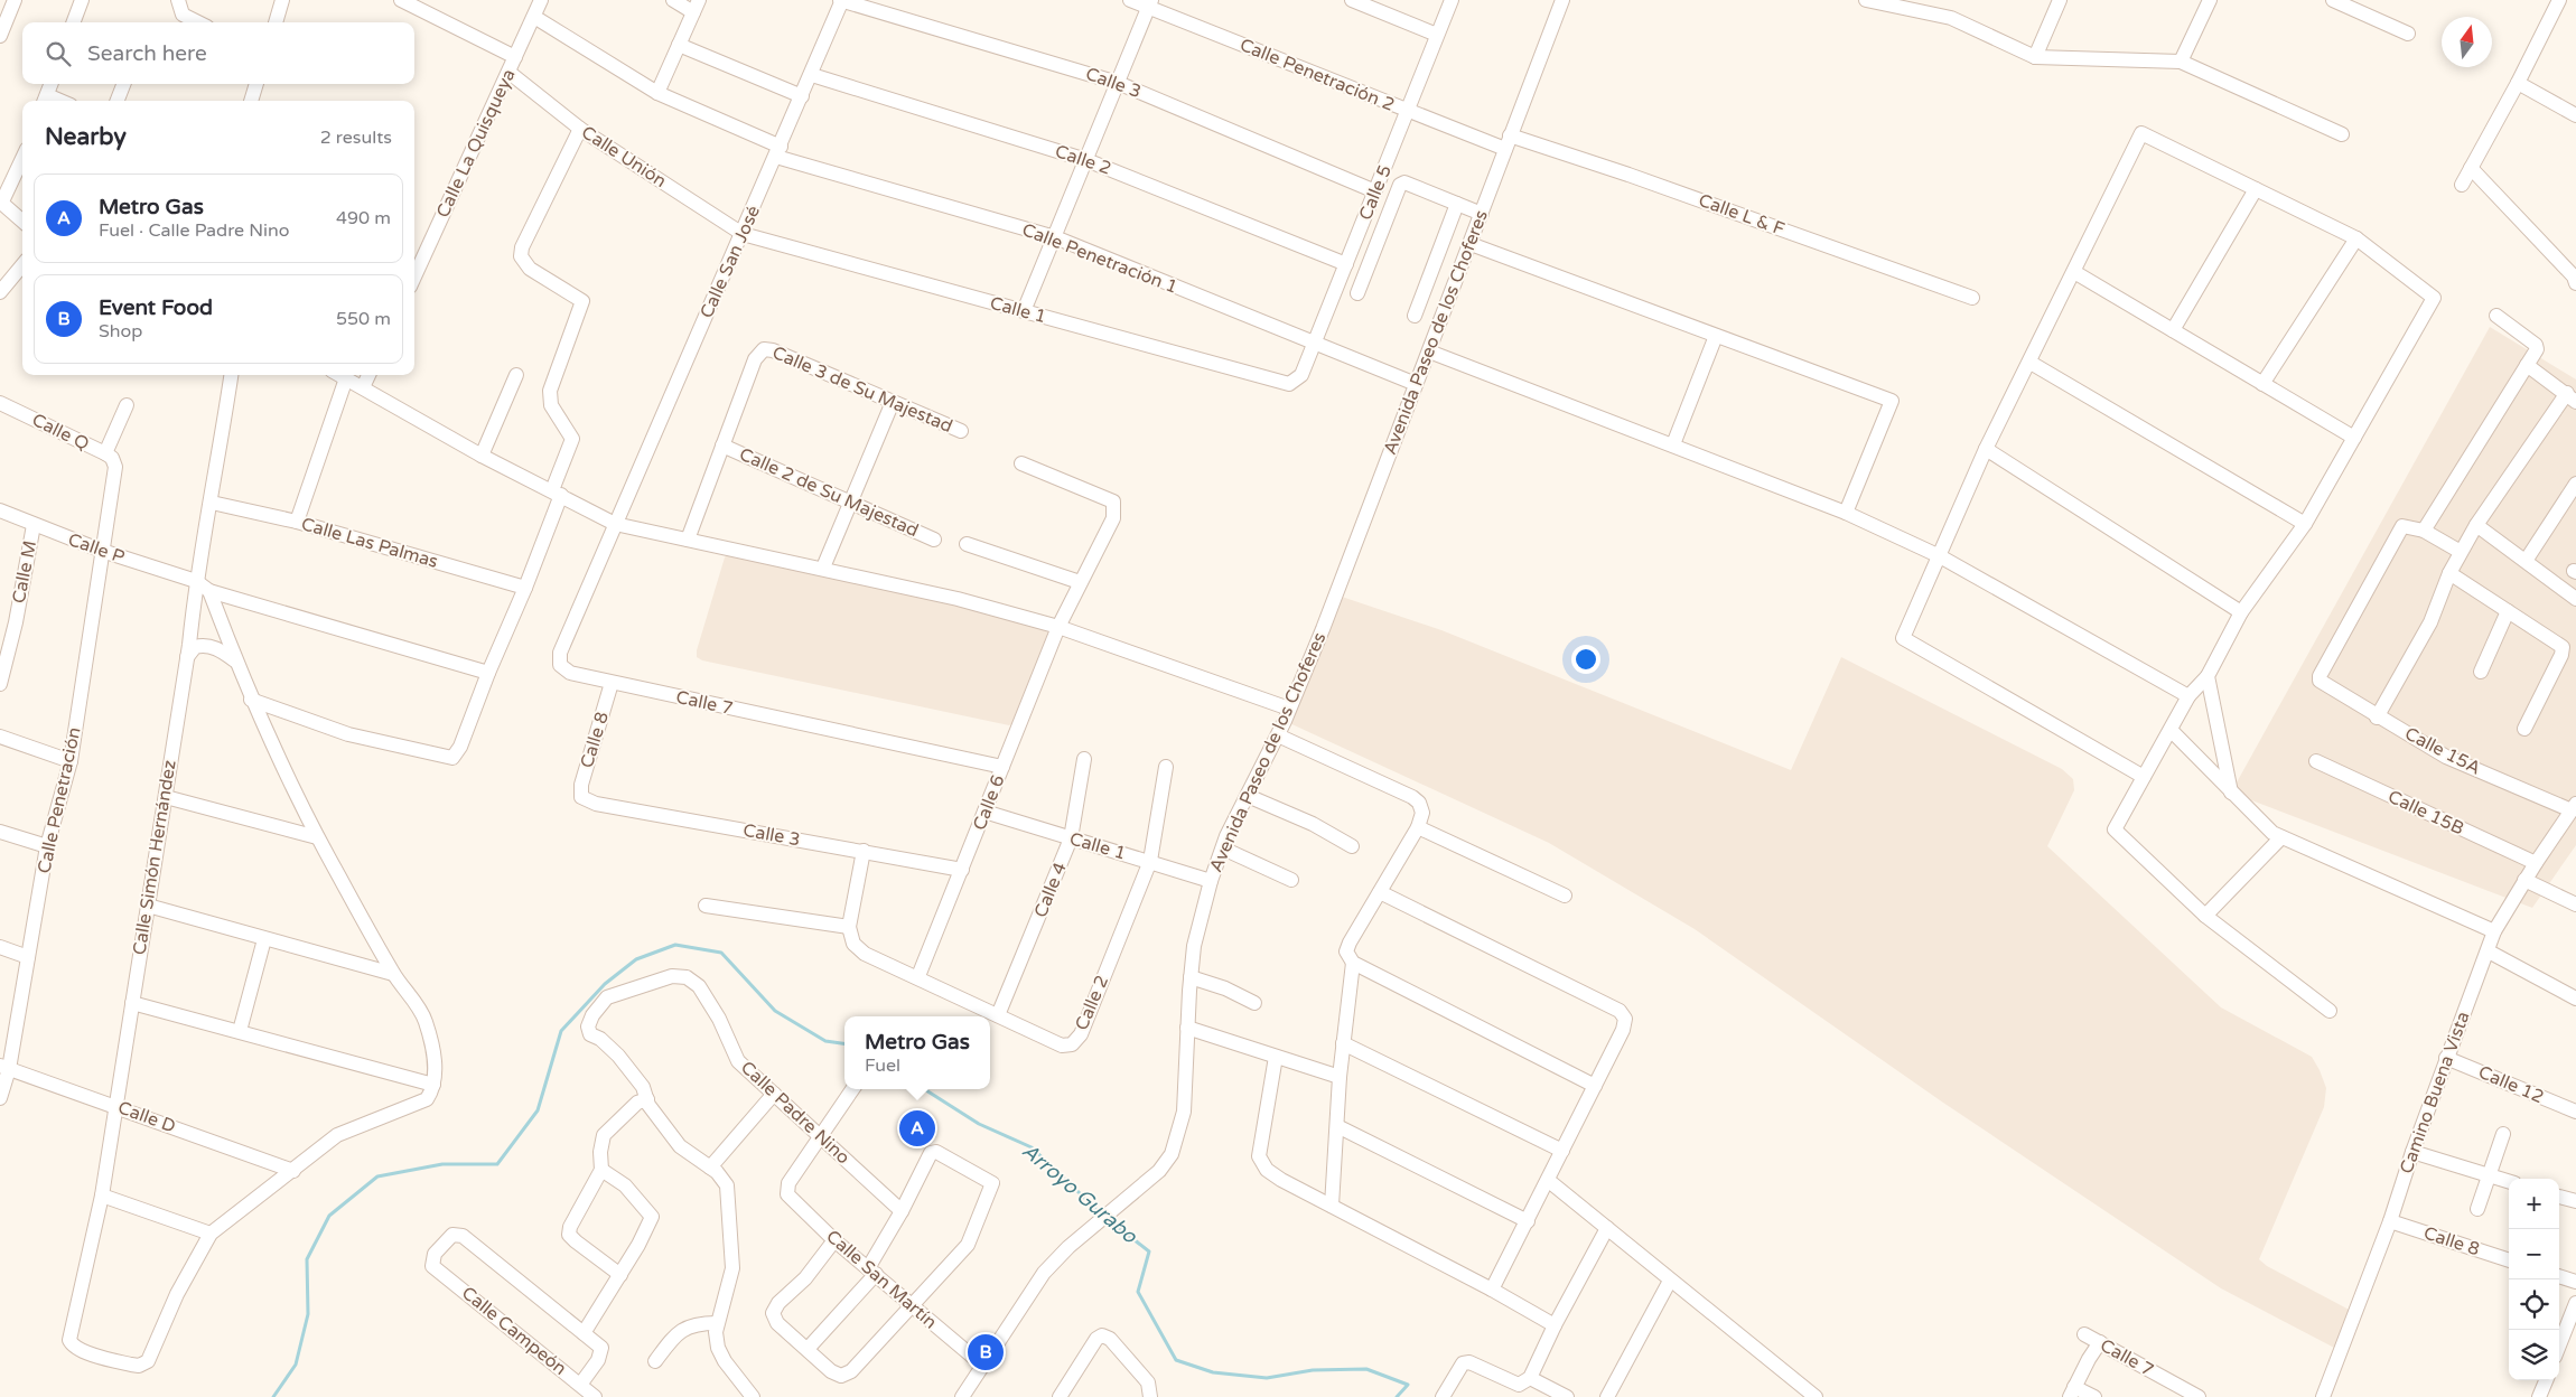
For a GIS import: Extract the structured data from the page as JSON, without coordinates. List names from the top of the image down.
{
  "streets": {
    "street": [
      "Calle Penetración 2",
      "Calle 3",
      "Calle La Quisqueya",
      "Calle Unión",
      "Calle 2",
      "Calle 5",
      "Calle L & F",
      "Calle Penetración 1",
      "Calle San José",
      "Calle 1",
      "Avenida Paseo de los Choferes",
      "Calle 3 de Su Majestad",
      "Calle Q",
      "Calle 2 de Su Majestad",
      "Calle Las Palmas",
      "Calle P",
      "Calle M",
      "Calle 7",
      "Calle 8",
      "Calle 15A",
      "Calle Penetración",
      "Calle 6",
      "Calle 15B",
      "Calle Simón Hernández",
      "Calle 4",
      "Calle 12",
      "Camino Buena Vista",
      "Calle Padre Nino",
      "Calle D",
      "Calle San Martín",
      "Calle Campeón"
    ]
  },
  "crossings": [
    ["Calle Penetración 2", "Calle 5"],
    ["Calle Penetración 2", "Calle L & F"],
    ["Calle Penetración 2", "Avenida Paseo de los Choferes"],
    ["Calle 3", "Calle 5"],
    ["Calle 3", "Calle San José"],
    ["Calle 3", "Calle 8"],
    ["Calle 3", "Calle 6"],
    ["Calle La Quisqueya", "Calle Unión"],
    ["Calle La Quisqueya", "Calle Penetración 1"],
    ["Calle Unión", "Calle San José"],
    ["Calle Unión", "Calle 1"],
    ["Calle 2", "Calle 5"],
    ["Calle 2", "Calle San José"],
    ["Calle 2", "Calle 1"],
    ["Calle 2", "Calle 6"],
    ["Calle 2", "Calle 4"],
    ["Calle 5", "Calle Penetración 1"],
    ["Calle 5", "Calle 1"],
    ["Calle L & F", "Avenida Paseo de los Choferes"],
    ["Calle Penetración 1", "Calle San José"],
    ["Calle Penetración 1", "Avenida Paseo de los Choferes"],
    ["Calle San José", "Calle 1"],
    ["Calle San José", "Calle 7"],
    ["Calle 1", "Avenida Paseo de los Choferes"],
    ["Calle 1", "Calle 6"],
    ["Calle 1", "Calle 4"],
    ["Avenida Paseo de los Choferes", "Calle San Martín"],
    ["Calle 3 de Su Majestad", "Calle 2 de Su Majestad"],
    ["Calle Q", "Calle Penetración"],
    ["Calle Las Palmas", "Calle Simón Hernández"],
    ["Calle P", "Calle M"],
    ["Calle P", "Calle Penetración"],
    ["Calle P", "Calle Simón Hernández"],
    ["Calle 7", "Calle 8"],
    ["Calle 7", "Calle 6"],
    ["Calle 8", "Camino Buena Vista"],
    ["Calle 15A", "Camino Buena Vista"],
    ["Calle Penetración", "Calle D"],
    ["Calle 15B", "Camino Buena Vista"],
    ["Calle Simón Hernández", "Calle D"],
    ["Calle 12", "Camino Buena Vista"],
    ["Calle Padre Nino", "Calle San Martín"]
  ],
  "water": ["Arroyo Gurabo"],
  "north": "top",
  "page": {
    "search": "Search here",
    "heading": ["Nearby", "2 results"],
    "list": [
      {
        "mark": "A",
        "name": "Metro Gas",
        "note": "Fuel · Calle Padre Nino",
        "value": "490 m"
      },
      {
        "mark": "B",
        "name": "Event Food",
        "note": "Shop",
        "value": "550 m"
      }
    ],
    "popup": ["Metro Gas", "Fuel"],
    "pins": ["A", "B"],
    "map_buttons": ["+", "−"]
  }
}
